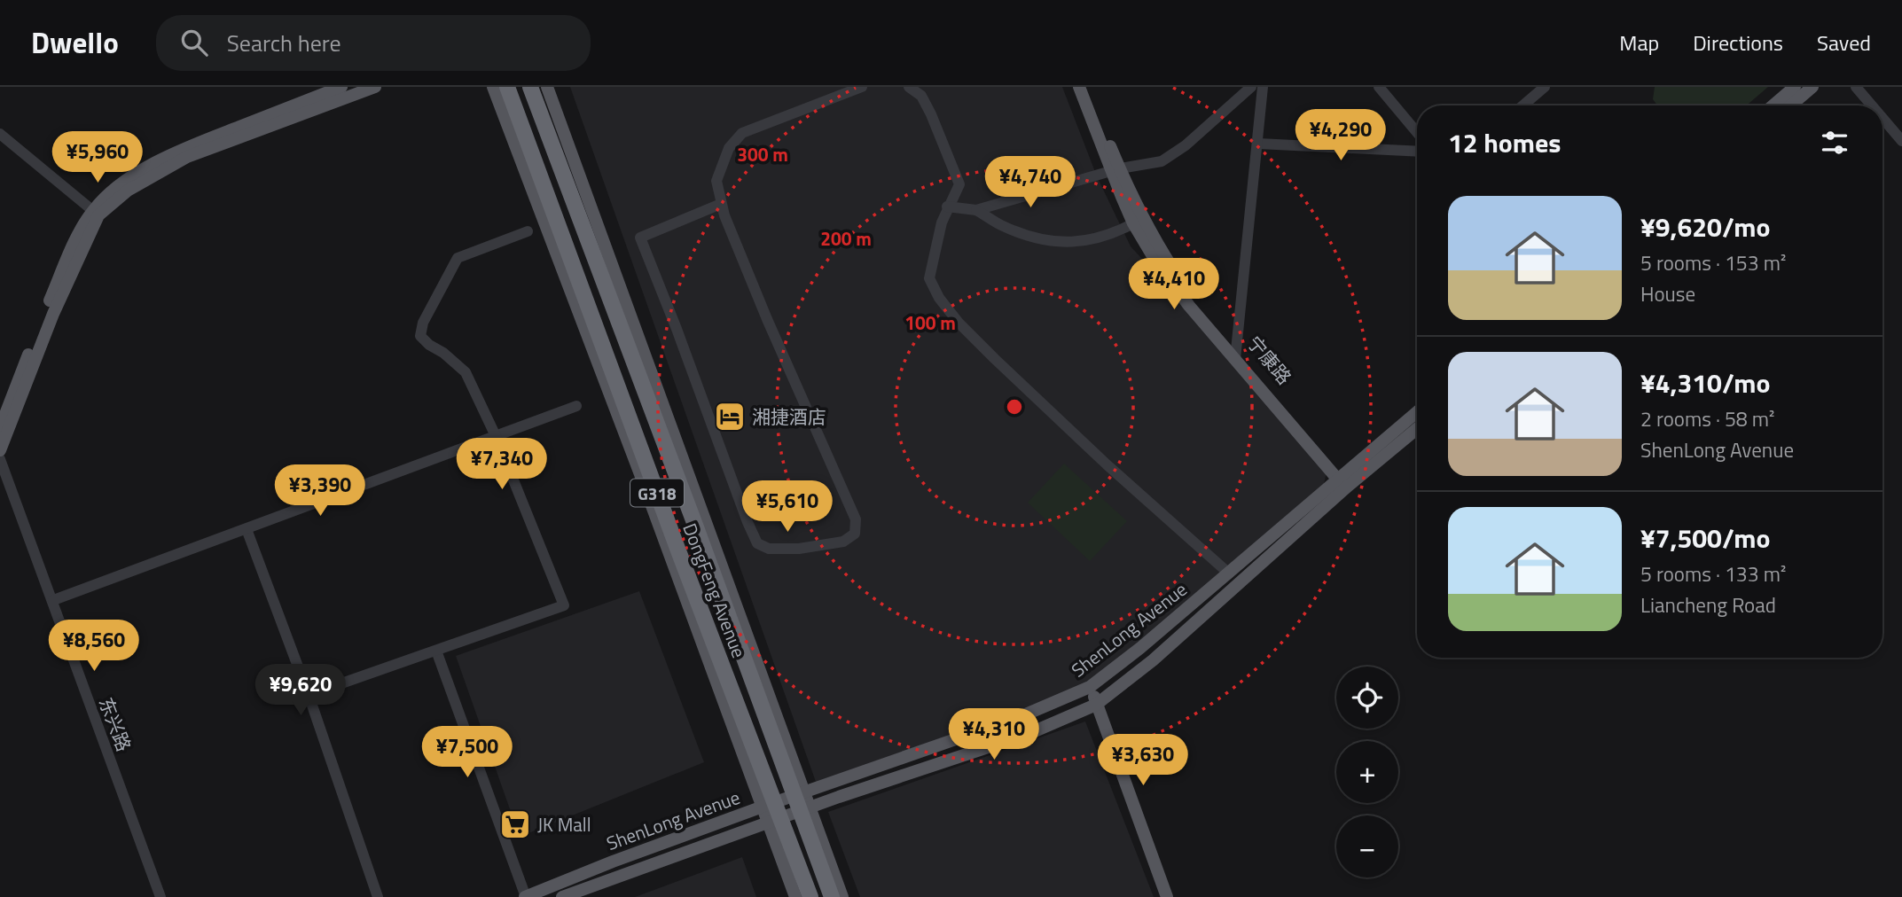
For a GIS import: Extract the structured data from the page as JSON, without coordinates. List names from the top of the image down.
{
  "streets": {
    "highway": ["G318", "DongFeng Avenue"],
    "main road": ["宁康路", "ShenLong Avenue"],
    "street": ["东兴路"]
  },
  "crossings": [
    ["宁康路", "ShenLong Avenue"]
  ],
  "places": {
    "hotel": ["湘捷酒店"],
    "supermarket": ["JK Mall"]
  },
  "page": {
    "header": "Dwello",
    "search": "Search here",
    "nav": ["Map", "Directions", "Saved"],
    "heading": "12 homes",
    "price": [
      "¥4,290",
      "¥5,960",
      "¥4,740",
      "¥4,410",
      "¥7,340",
      "¥3,390",
      "¥5,610",
      "¥8,560",
      "¥9,620",
      "¥4,310",
      "¥7,500",
      "¥3,630"
    ],
    "list": [
      {
        "name": "¥9,620/mo",
        "note": "5 rooms · 153 m² · House"
      },
      {
        "name": "¥4,310/mo",
        "note": "2 rooms · 58 m² · ShenLong Avenue"
      },
      {
        "name": "¥7,500/mo",
        "note": "5 rooms · 133 m² · Liancheng Road"
      }
    ],
    "map_buttons": ["+", "−"]
  },
  "rings": ["300 m", "200 m", "100 m"]
}
